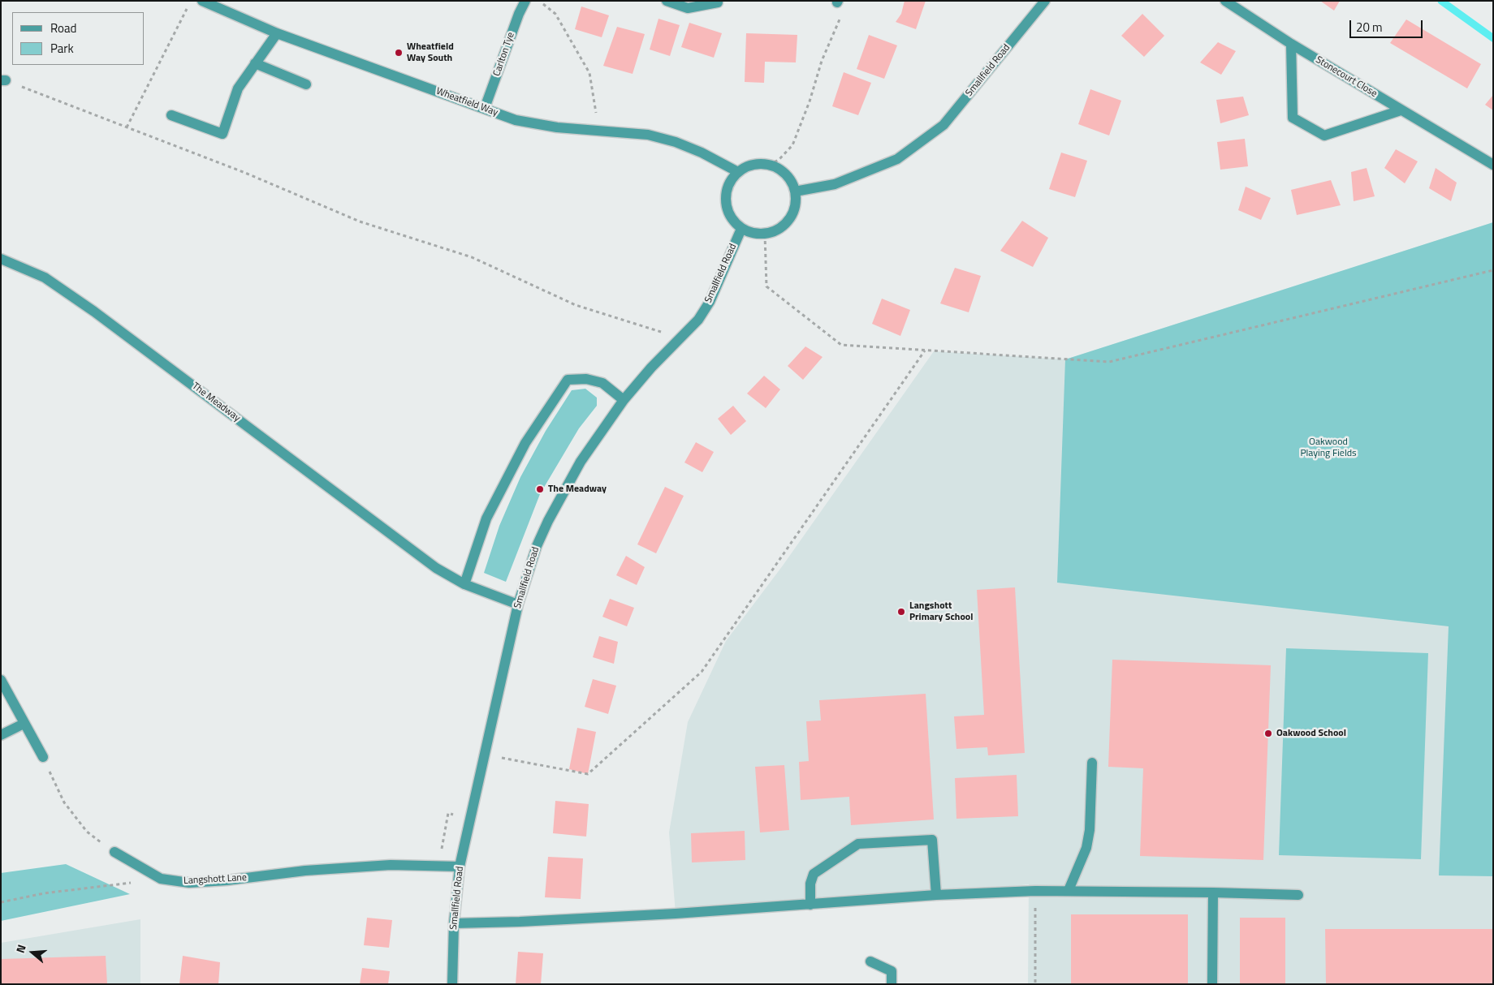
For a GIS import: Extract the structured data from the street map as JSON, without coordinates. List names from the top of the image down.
{
  "streets": {
    "street": [
      "Carlton Tye",
      "Smallfield Road",
      "Stonecourt Close",
      "Wheatfield Way",
      "The Meadway",
      "Langshott Lane"
    ]
  },
  "crossings": [
    ["Carlton Tye", "Wheatfield Way"],
    ["Smallfield Road", "Wheatfield Way"],
    ["Smallfield Road", "The Meadway"],
    ["Smallfield Road", "Langshott Lane"]
  ],
  "parks": ["Oakwood Playing Fields"],
  "places": [
    "Wheatfield Way South",
    "The Meadway",
    "Langshott Primary School",
    "Oakwood School"
  ],
  "legend": ["Road", "Park"],
  "scale_bar": "20 m",
  "north": "left"
}
